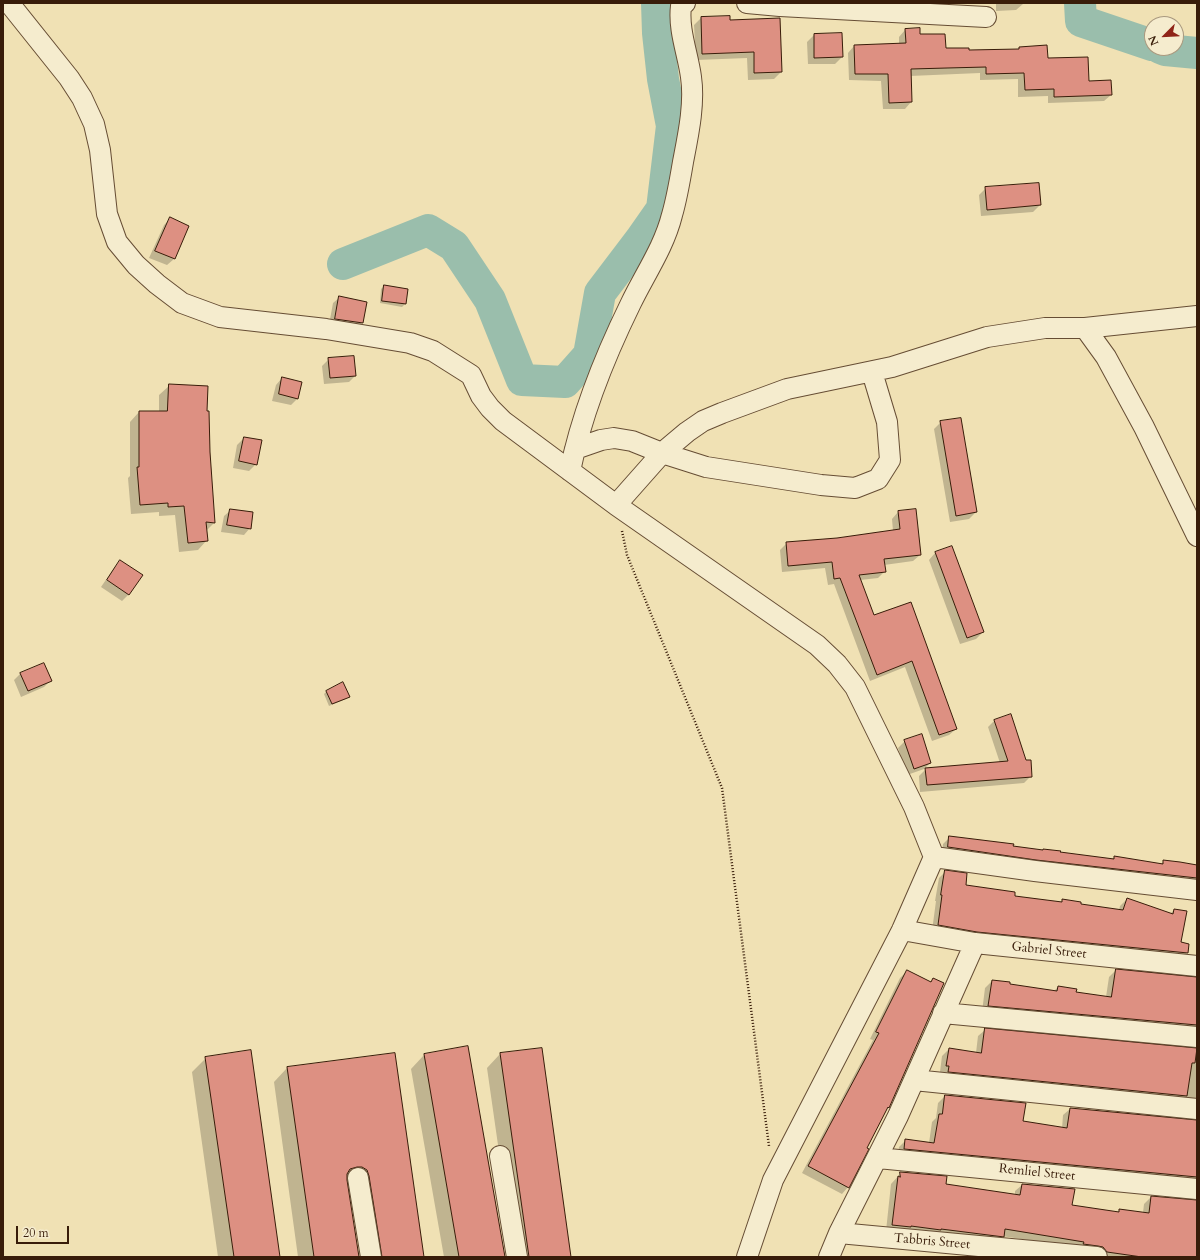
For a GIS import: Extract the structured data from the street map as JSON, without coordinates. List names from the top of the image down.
{
  "streets": {
    "street": ["Gabriel Street", "Remliel Street", "Tabbris Street"]
  },
  "scale_bar": "20 m",
  "north": "bottom left"
}
